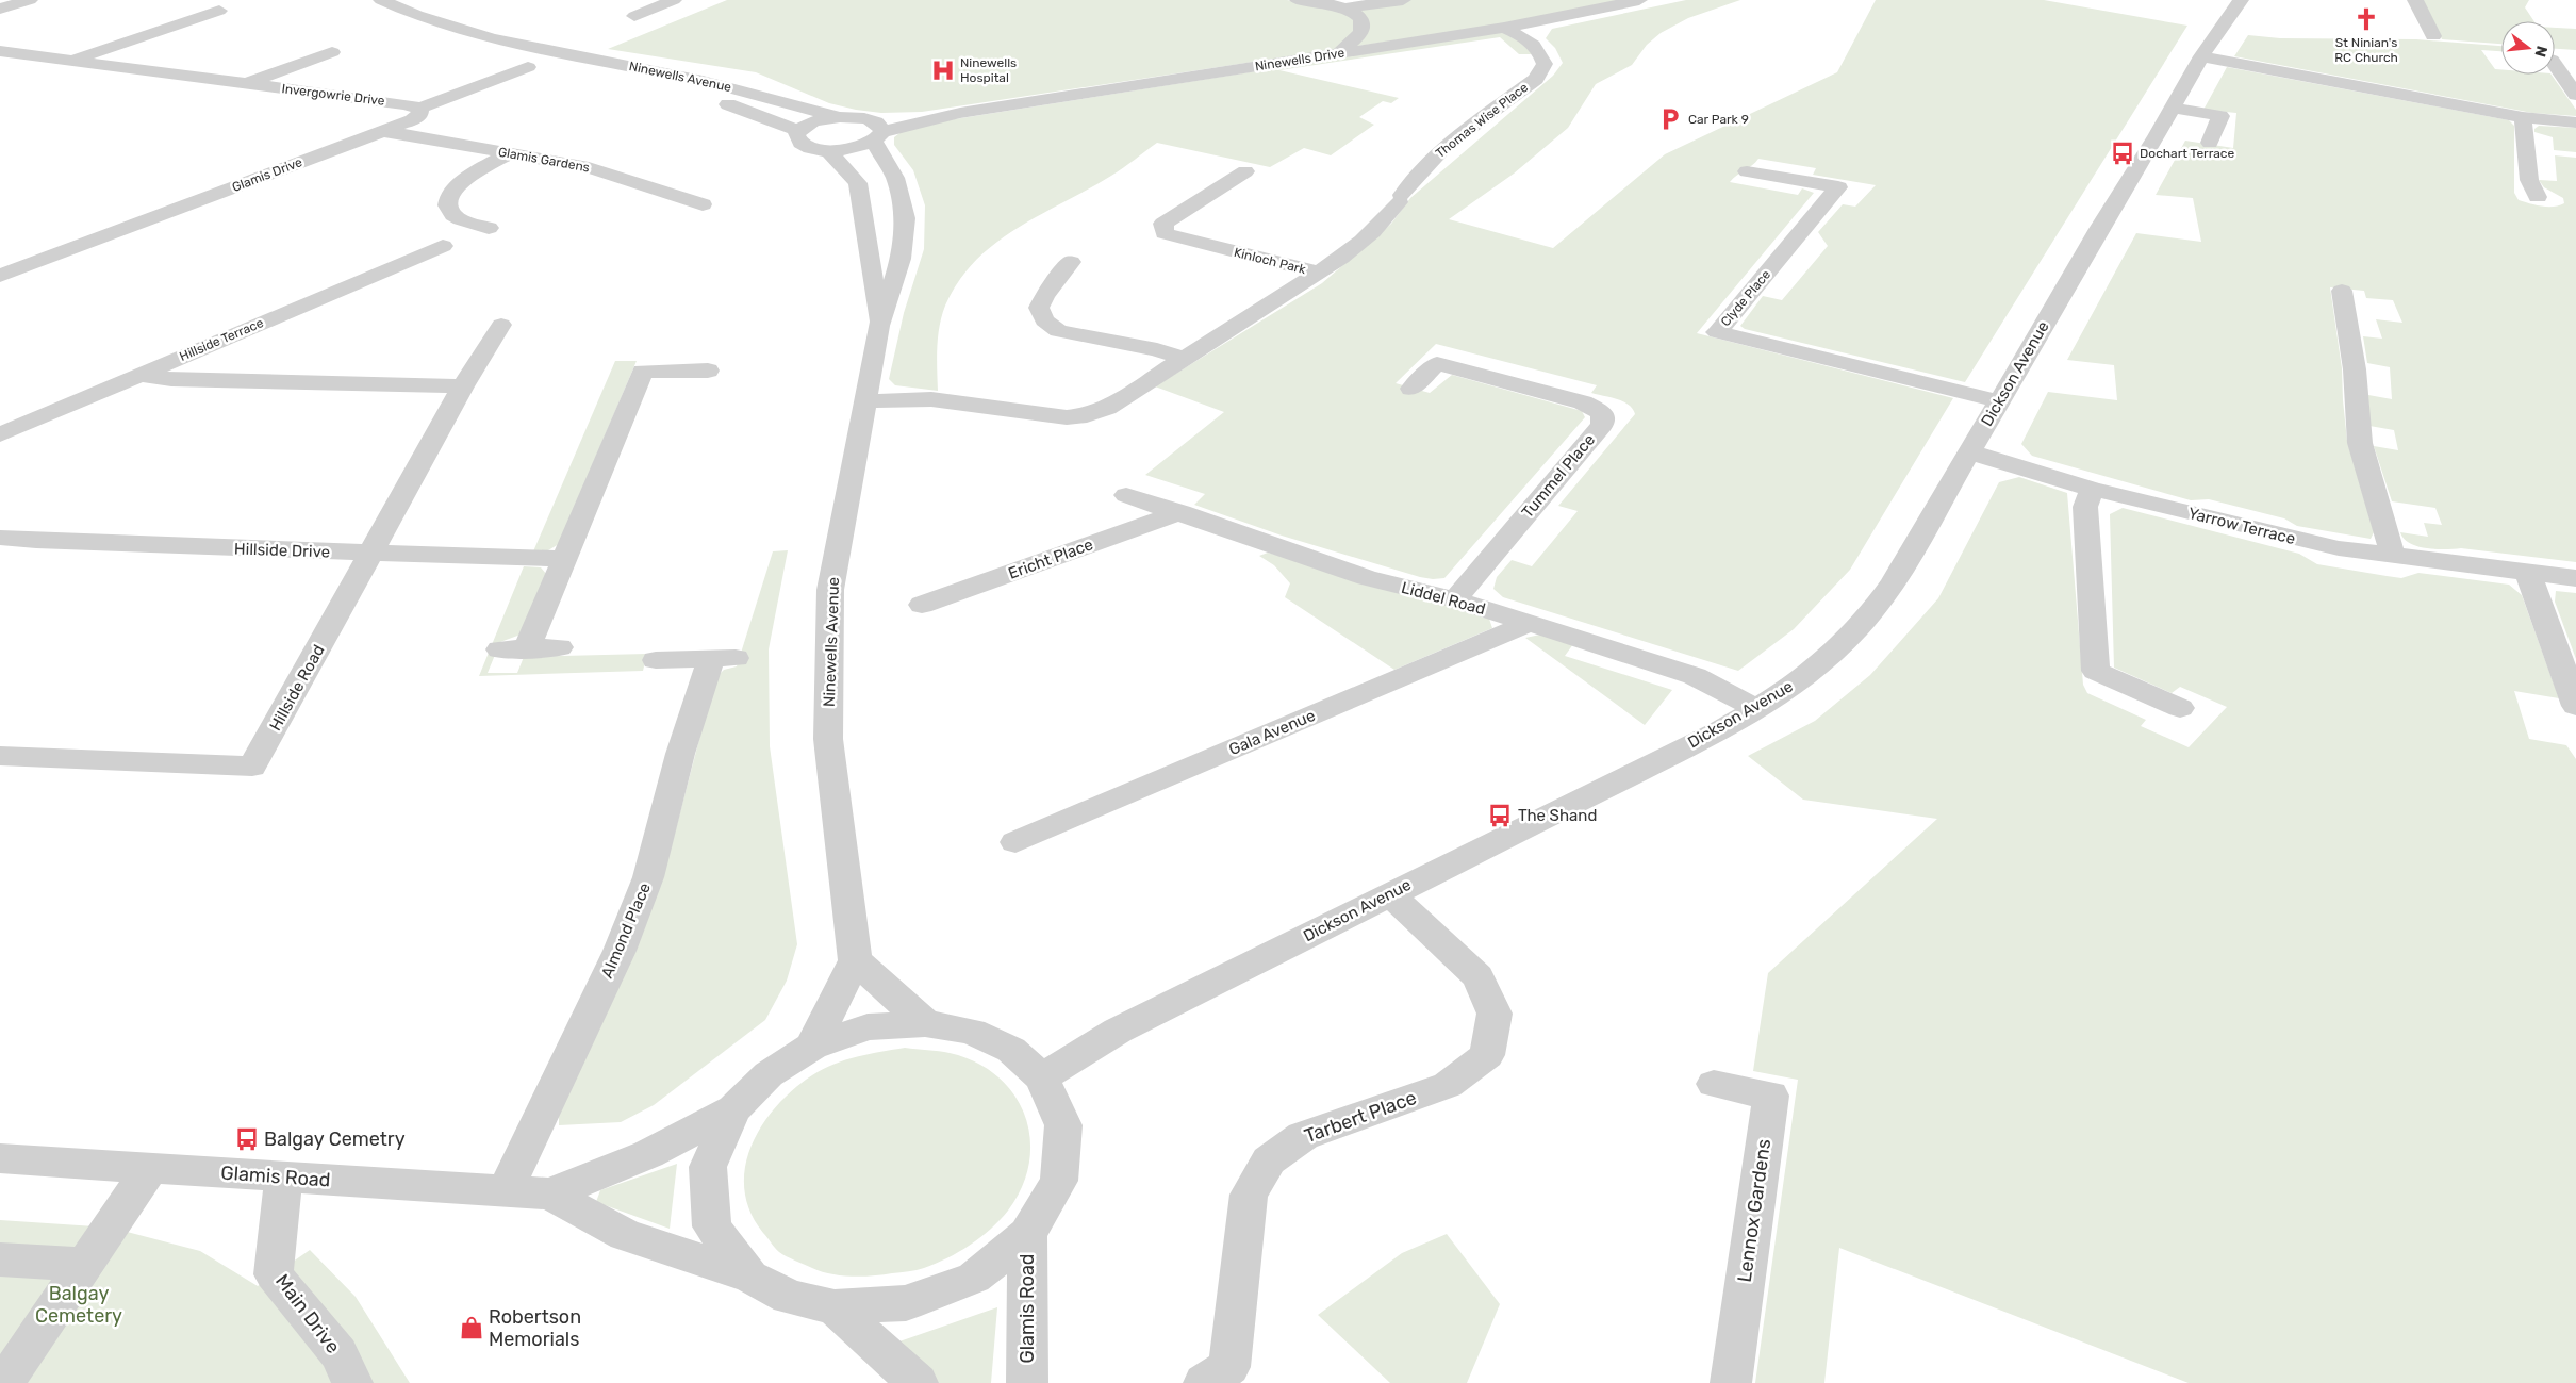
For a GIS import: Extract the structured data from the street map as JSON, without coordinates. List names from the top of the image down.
{
  "streets": {
    "street": [
      "Ninewells Drive",
      "Ninewells Avenue",
      "Invergowrie Drive",
      "Thomas Wise Place",
      "Glamis Gardens",
      "Glamis Drive",
      "Kinloch Park",
      "Clyde Place",
      "Hillside Terrace",
      "Dickson Avenue",
      "Tummel Place",
      "Yarrow Terrace",
      "Hillside Drive",
      "Ericht Place",
      "Liddel Road",
      "Hillside Road",
      "Gala Avenue",
      "Almond Place",
      "Tarbert Place",
      "Glamis Road",
      "Lennox Gardens",
      "Main Drive"
    ]
  },
  "crossings": [
    ["Ninewells Drive", "Ninewells Avenue"],
    ["Ninewells Drive", "Thomas Wise Place"],
    ["Ninewells Avenue", "Kinloch Park"],
    ["Invergowrie Drive", "Glamis Drive"],
    ["Thomas Wise Place", "Kinloch Park"],
    ["Glamis Gardens", "Glamis Drive"],
    ["Clyde Place", "Dickson Avenue"],
    ["Dickson Avenue", "Yarrow Terrace"],
    ["Dickson Avenue", "Liddel Road"],
    ["Dickson Avenue", "Tarbert Place"],
    ["Dickson Avenue", "Glamis Road"],
    ["Tummel Place", "Liddel Road"],
    ["Hillside Drive", "Hillside Road"],
    ["Ericht Place", "Liddel Road"],
    ["Liddel Road", "Gala Avenue"],
    ["Almond Place", "Glamis Road"],
    ["Glamis Road", "Main Drive"]
  ],
  "parks": ["Balgay Cemetery"],
  "places": {
    "church": ["St Ninian's RC Church"],
    "hospital": ["Ninewells Hospital"],
    "parking": ["Car Park 9"],
    "bus stop": ["Dochart Terrace", "The Shand", "Balgay Cemetry"],
    "shop": ["Robertson Memorials"]
  },
  "north": "right"
}
